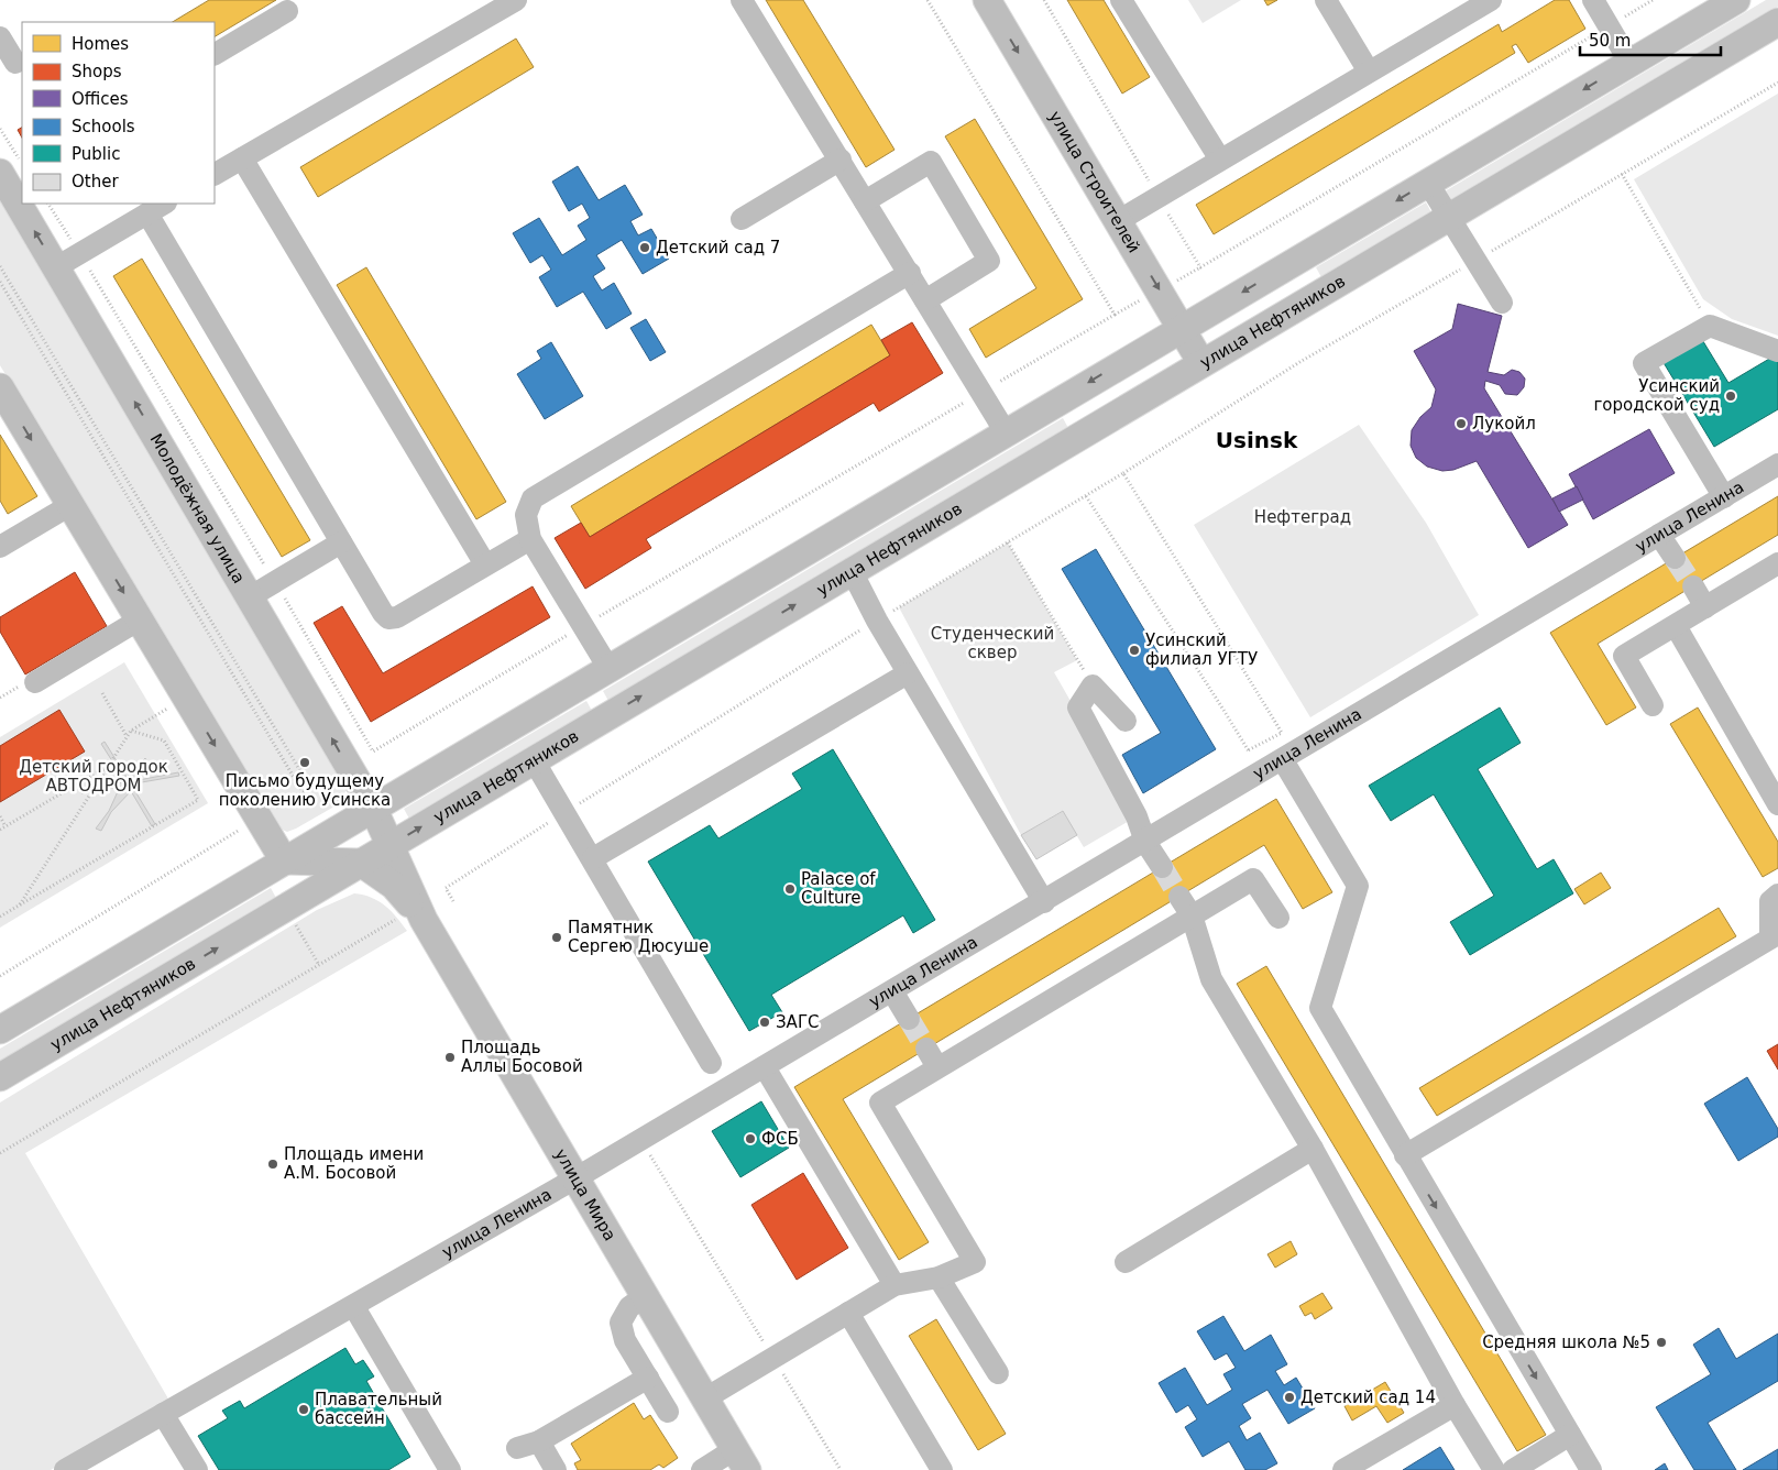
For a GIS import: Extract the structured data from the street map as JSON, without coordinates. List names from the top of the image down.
{
  "streets": {
    "main road": [
      "улица Строителей",
      "улица Нефтяников",
      "Молодёжная улица",
      "улица Мира"
    ],
    "street": ["улица Ленина"]
  },
  "crossings": [
    ["улица Строителей", "улица Нефтяников"],
    ["улица Нефтяников", "Молодёжная улица"],
    ["улица Нефтяников", "улица Мира"],
    ["Молодёжная улица", "улица Мира"],
    ["улица Ленина", "улица Мира"]
  ],
  "one_way": ["улица Строителей"],
  "districts": ["Usinsk"],
  "parks": ["Нефтеград", "Студенческий сквер", "Детский городок АВТОДРОМ"],
  "places": [
    "Детский сад 7",
    "Усинский городской суд",
    "Лукойл",
    "Усинский филиал УГТУ",
    "Письмо будущему поколению Усинска",
    "Palace of Culture",
    "Памятник Сергею Дюсуше",
    "ЗАГС",
    "Площадь Аллы Босовой",
    "ФСБ",
    "Площадь имени А.М. Босовой",
    "Средняя школа №5",
    "Детский сад 14",
    "Плавательный бассейн"
  ],
  "legend": [
    "Homes",
    "Shops",
    "Offices",
    "Schools",
    "Public",
    "Other"
  ],
  "scale_bar": "50 m"
}
